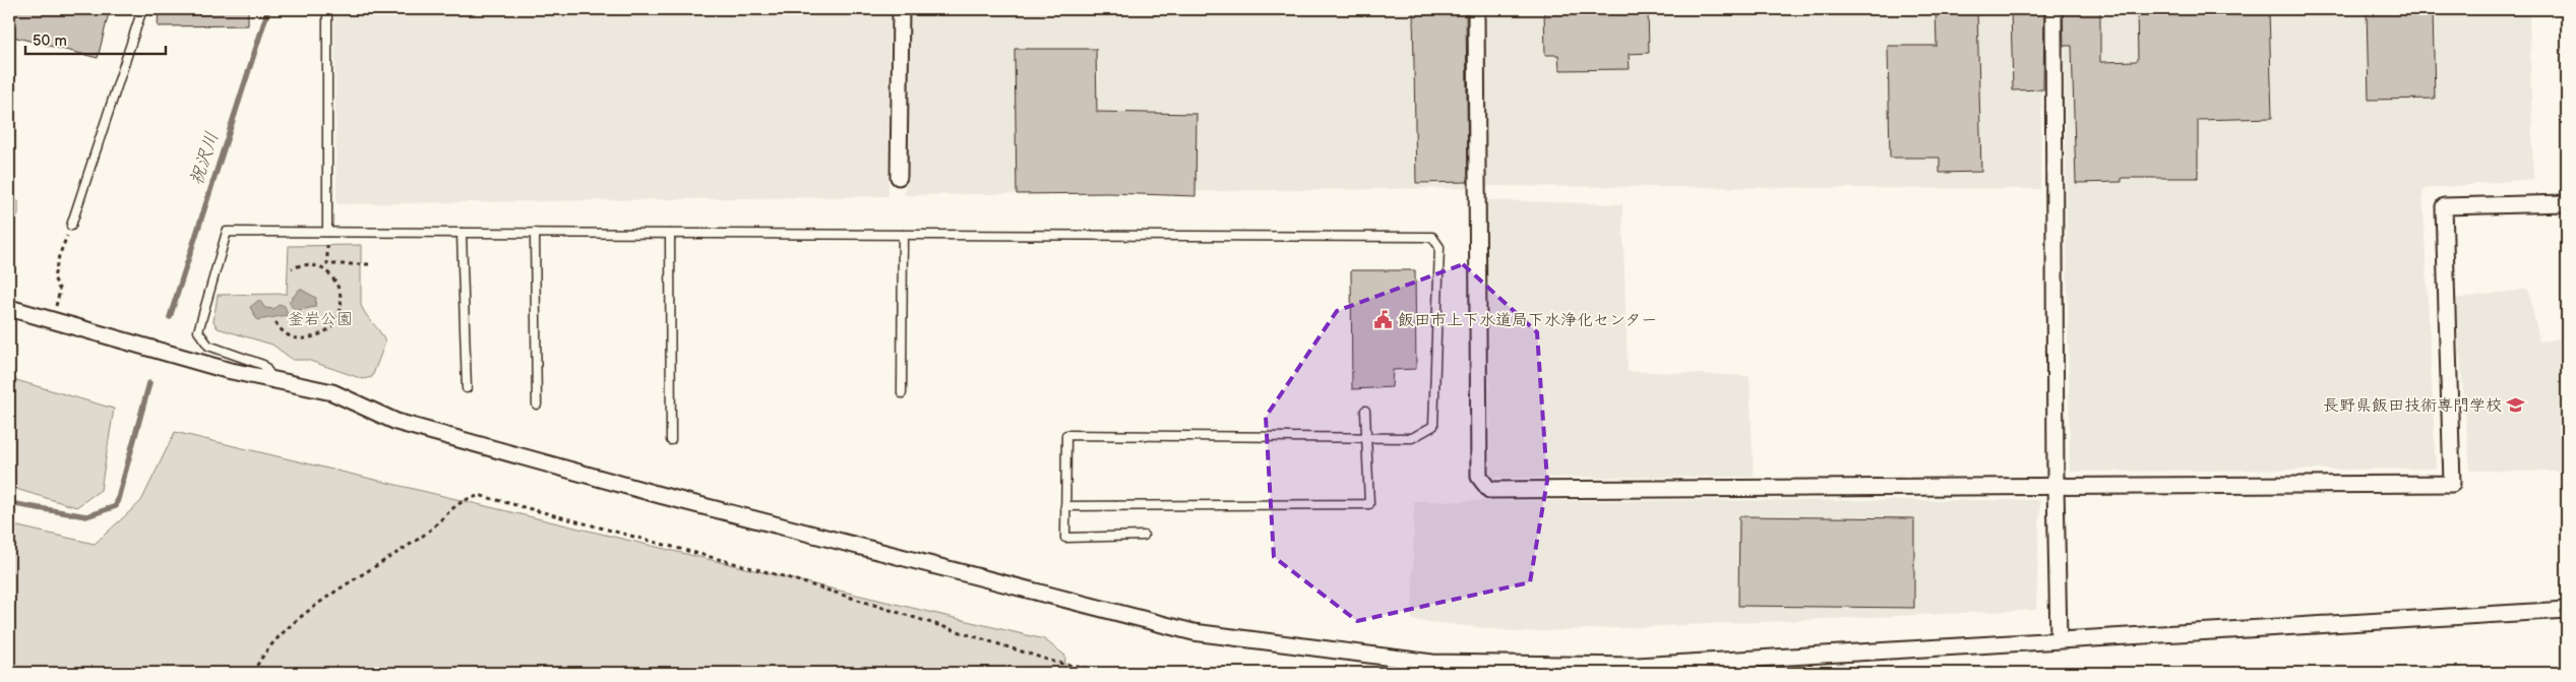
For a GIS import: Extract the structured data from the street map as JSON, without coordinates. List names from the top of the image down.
{
  "water": ["祝沢川"],
  "parks": ["釜岩公園"],
  "places": {
    "public building": ["飯田市上下水道局下水浄化センター"],
    "school or university": ["長野県飯田技術専門学校"]
  },
  "scale_bar": "50 m"
}
